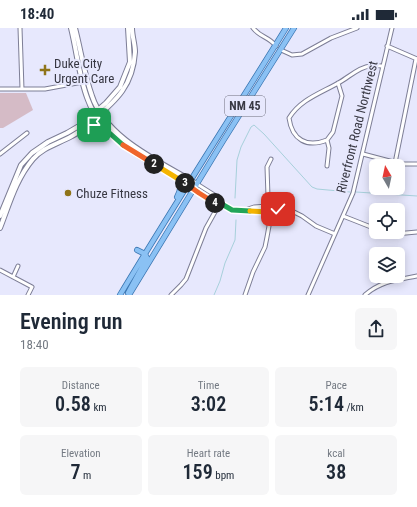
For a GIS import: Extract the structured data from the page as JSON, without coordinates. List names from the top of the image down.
{
  "streets": {
    "main road": ["NM 45"],
    "street": ["Riverfront Road Northwest"]
  },
  "places": {
    "health": ["Duke City Urgent Care"],
    "other": ["Chuze Fitness"]
  },
  "north": "top",
  "page": {
    "status": "18:40",
    "pins": ["2", "3", "4"],
    "heading": ["Evening run", "18:40"],
    "stats": [
      ["Distance", "0.58 km"],
      ["Time", "3:02"],
      ["Pace", "5:14 /km"],
      ["Elevation", "7 m"],
      ["Heart rate", "159 bpm"],
      ["kcal", "38"]
    ]
  }
}
